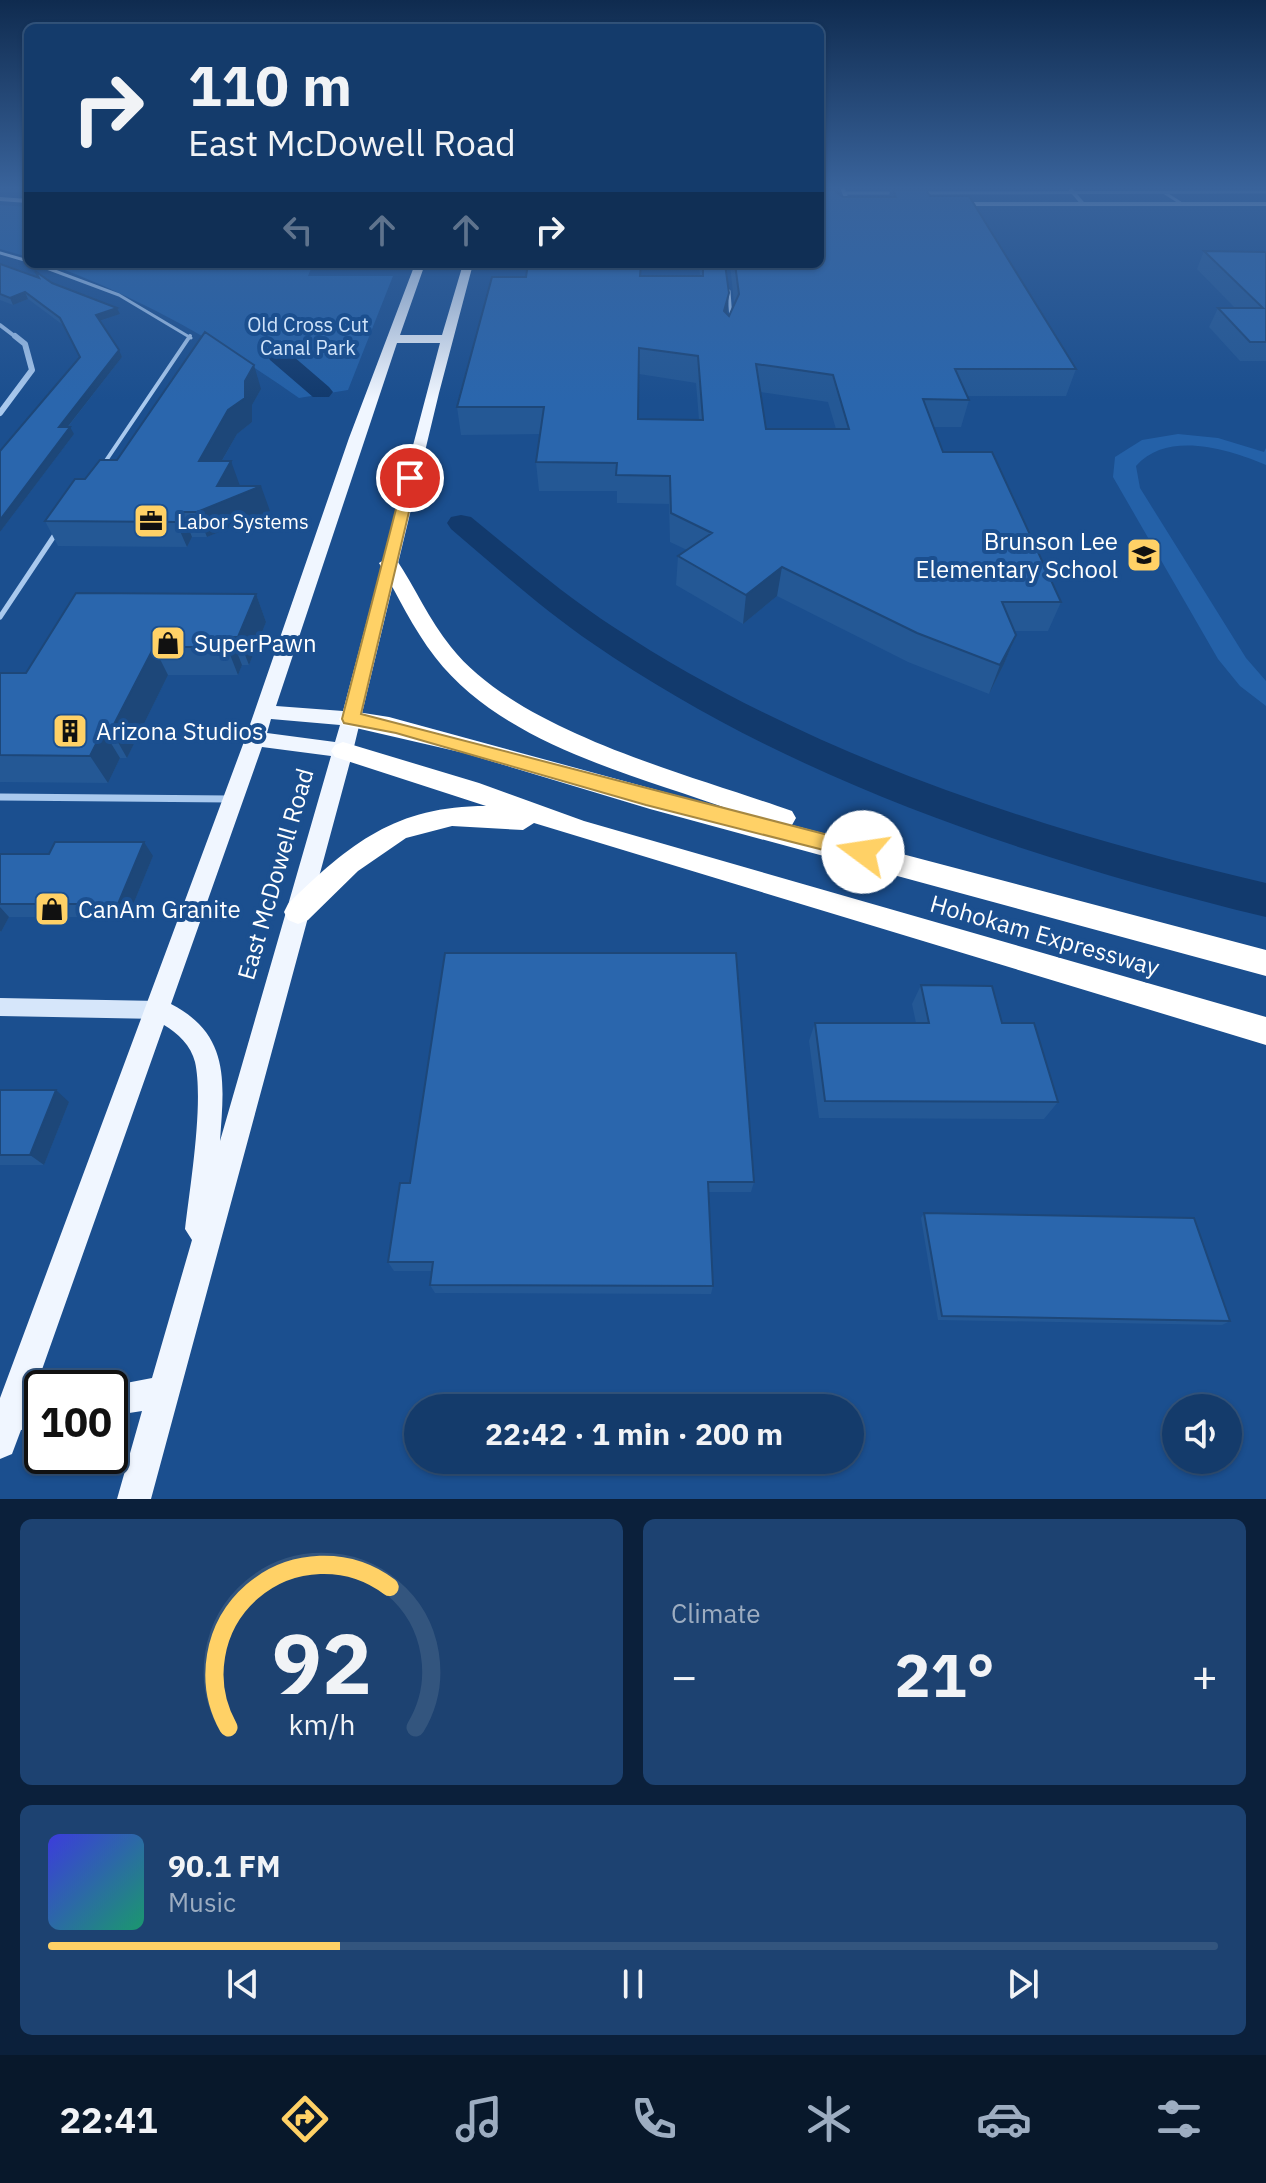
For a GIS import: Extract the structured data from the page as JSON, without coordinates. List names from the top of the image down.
{
  "streets": {
    "highway": ["Hohokam Expressway"],
    "main road": ["East McDowell Road"]
  },
  "crossings": [
    ["East McDowell Road", "Hohokam Expressway"]
  ],
  "parks": ["Old Cross Cut Canal Park"],
  "places": {
    "office": ["Labor Systems"],
    "school or university": ["Brunson Lee Elementary School"],
    "shop": ["SuperPawn", "CanAm Granite"],
    "building": ["Arizona Studios"]
  },
  "page": {
    "turn": ["110 m", "East McDowell Road"],
    "limit": "100",
    "trip": "22:42 · 1 min · 200 m",
    "tile": "Climate",
    "heat": ["−", "21°", "+"],
    "song": ["90.1 FM", "Music"],
    "tabs": "22:41",
    "gauge": ["92", "km/h"]
  }
}
